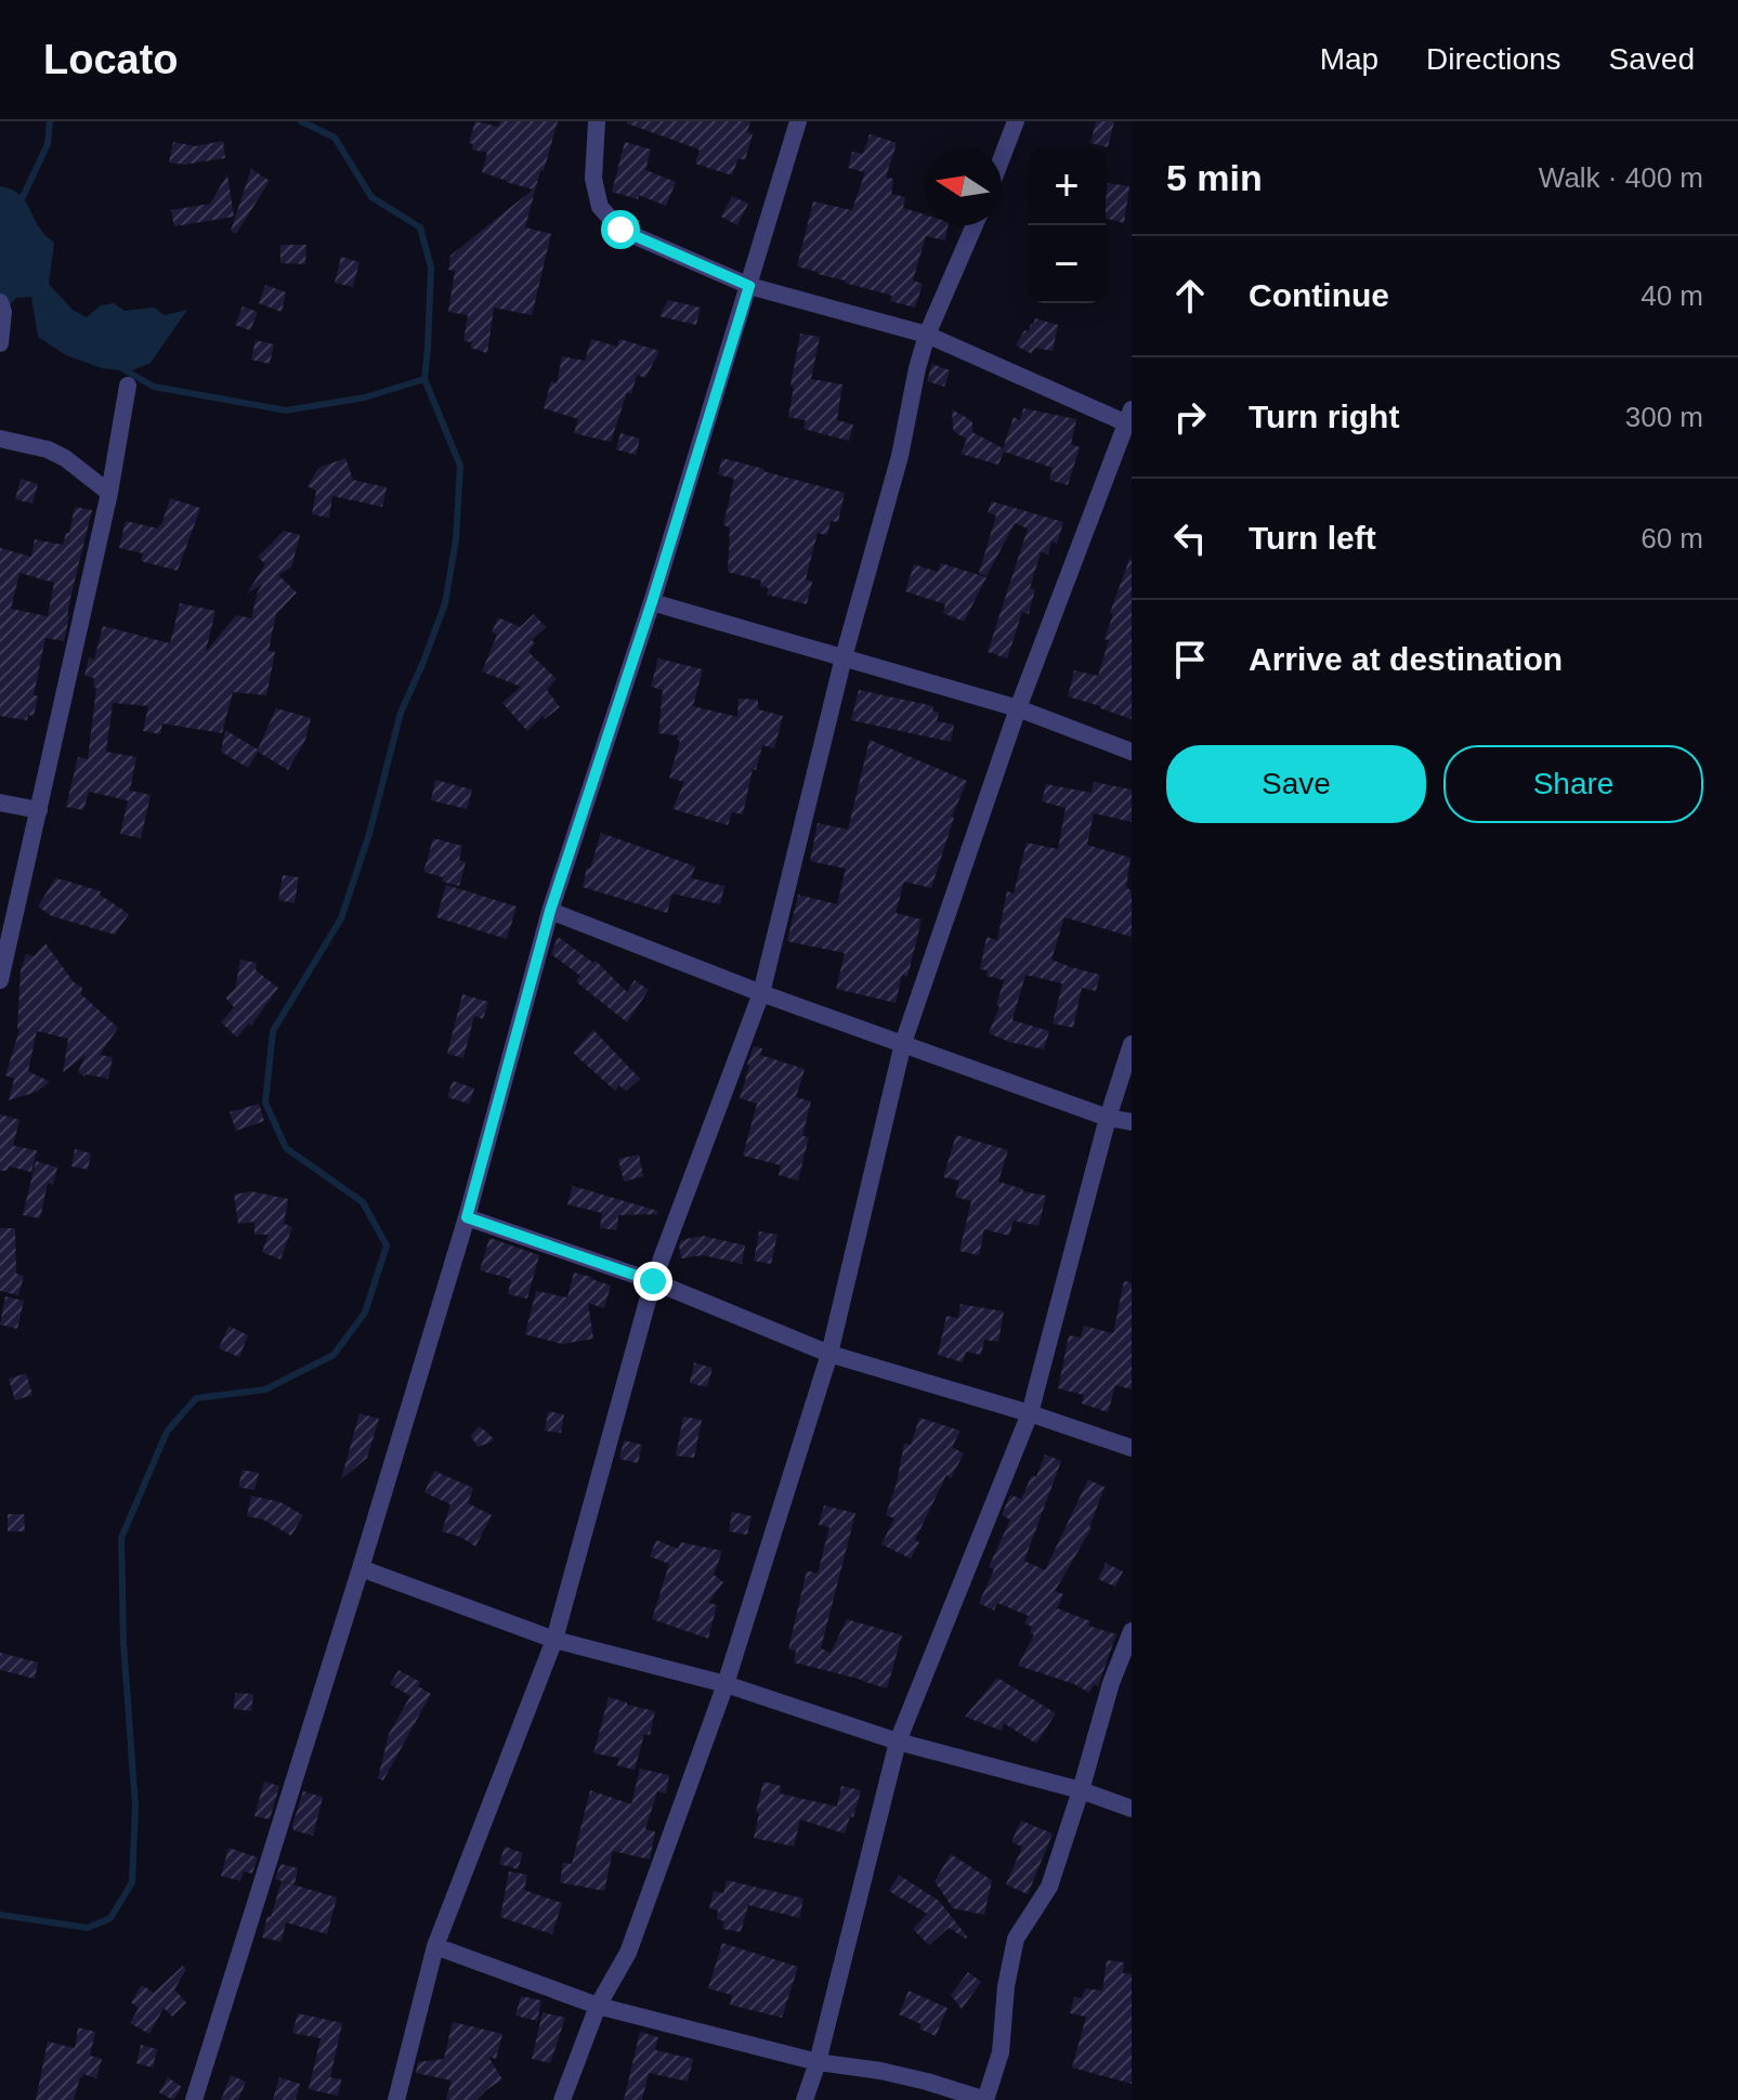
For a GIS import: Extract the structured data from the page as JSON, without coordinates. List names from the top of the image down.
{
  "north": "left",
  "page": {
    "header": "Locato",
    "nav": ["Map", "Directions", "Saved"],
    "heading": ["5 min", "Walk · 400 m"],
    "map_buttons": ["+", "−"],
    "list": [
      ["Continue", "40 m"],
      ["Turn right", "300 m"],
      ["Turn left", "60 m"],
      "Arrive at destination"
    ],
    "buttons": ["Save", "Share"]
  }
}
